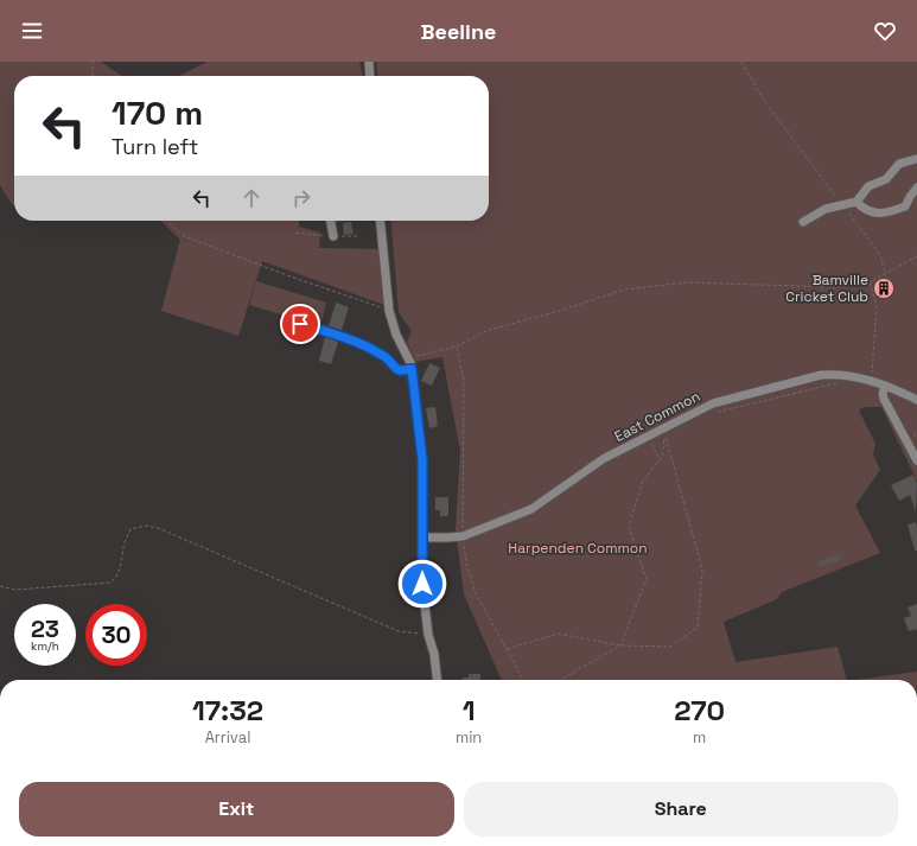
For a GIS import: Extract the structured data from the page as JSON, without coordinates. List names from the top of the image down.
{
  "streets": {
    "street": ["East Common"]
  },
  "parks": ["Harpenden Common"],
  "places": {
    "building": ["Bamville Cricket Club"]
  },
  "page": {
    "header": "Beeline",
    "turn": ["170 m", "Turn left"],
    "speed": "23 km/h",
    "limit": "30",
    "eta": [
      "17:32",
      "Arrival",
      "1",
      "min",
      "270",
      "m"
    ],
    "buttons": ["Exit", "Share"]
  }
}
